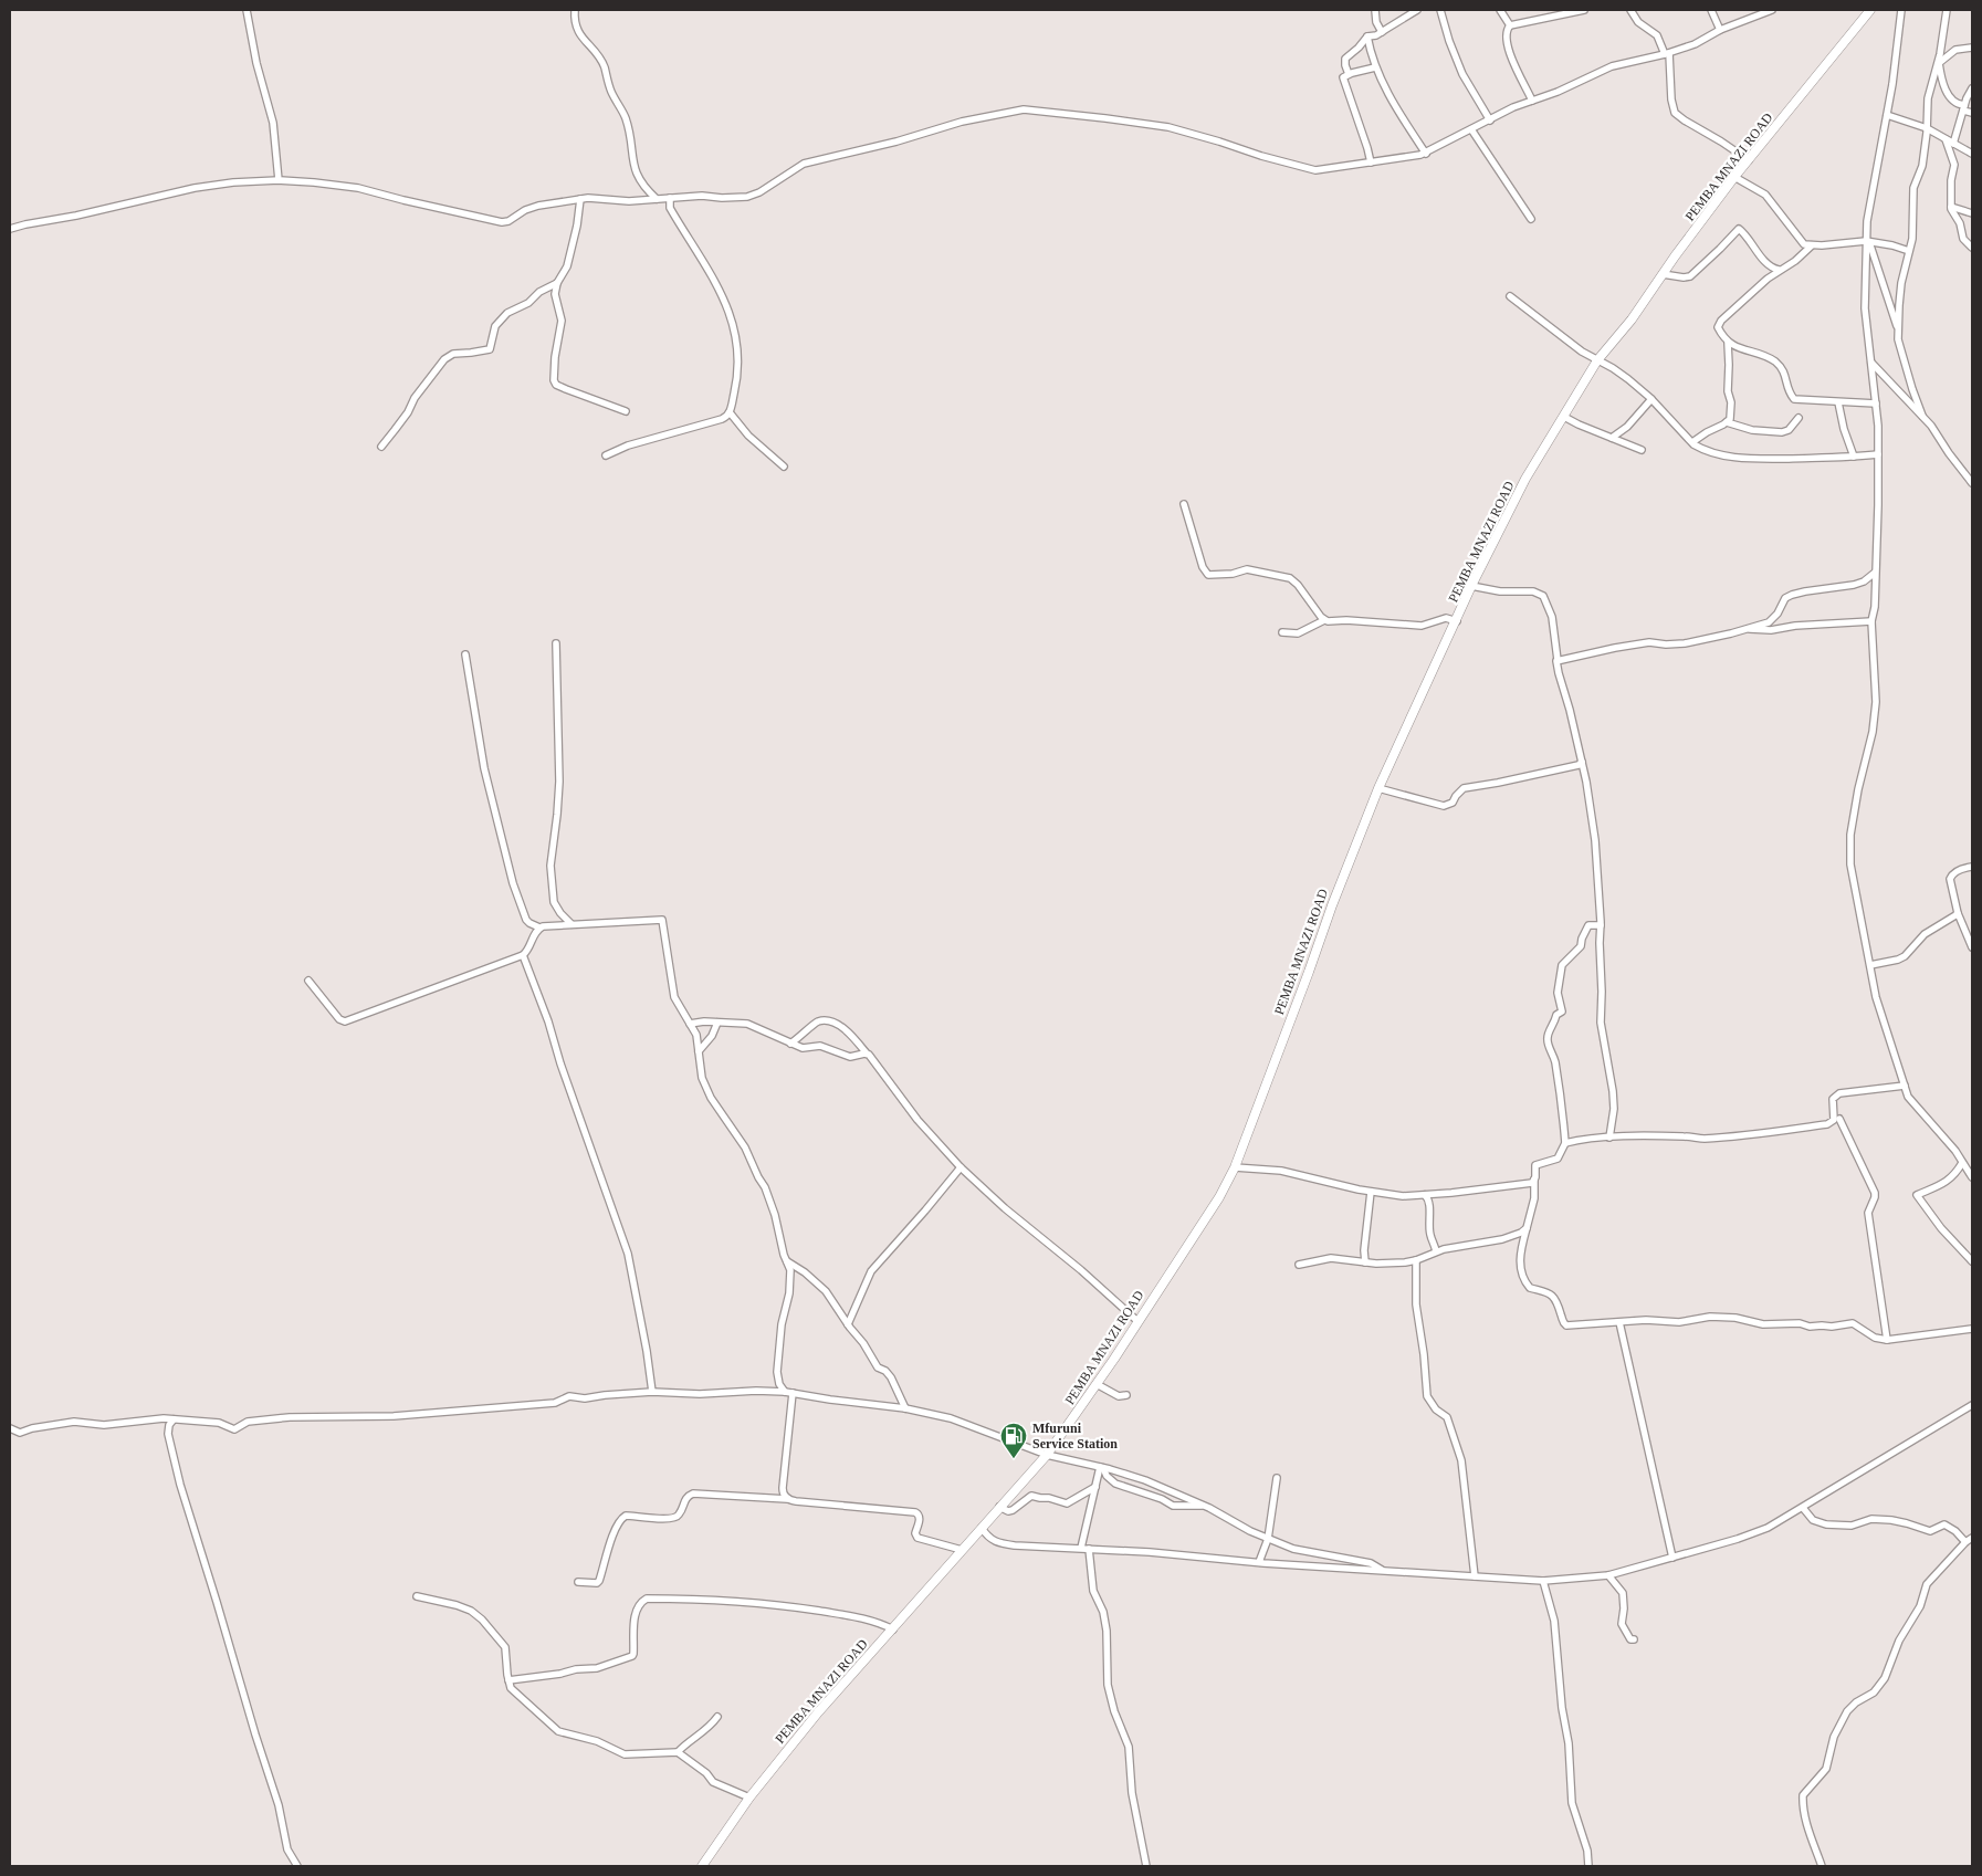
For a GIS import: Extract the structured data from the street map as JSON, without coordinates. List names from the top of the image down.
{
  "streets": {
    "main road": ["PEMBA MNAZI ROAD"]
  },
  "places": {
    "fuel station": ["Mfuruni Service Station"]
  }
}
